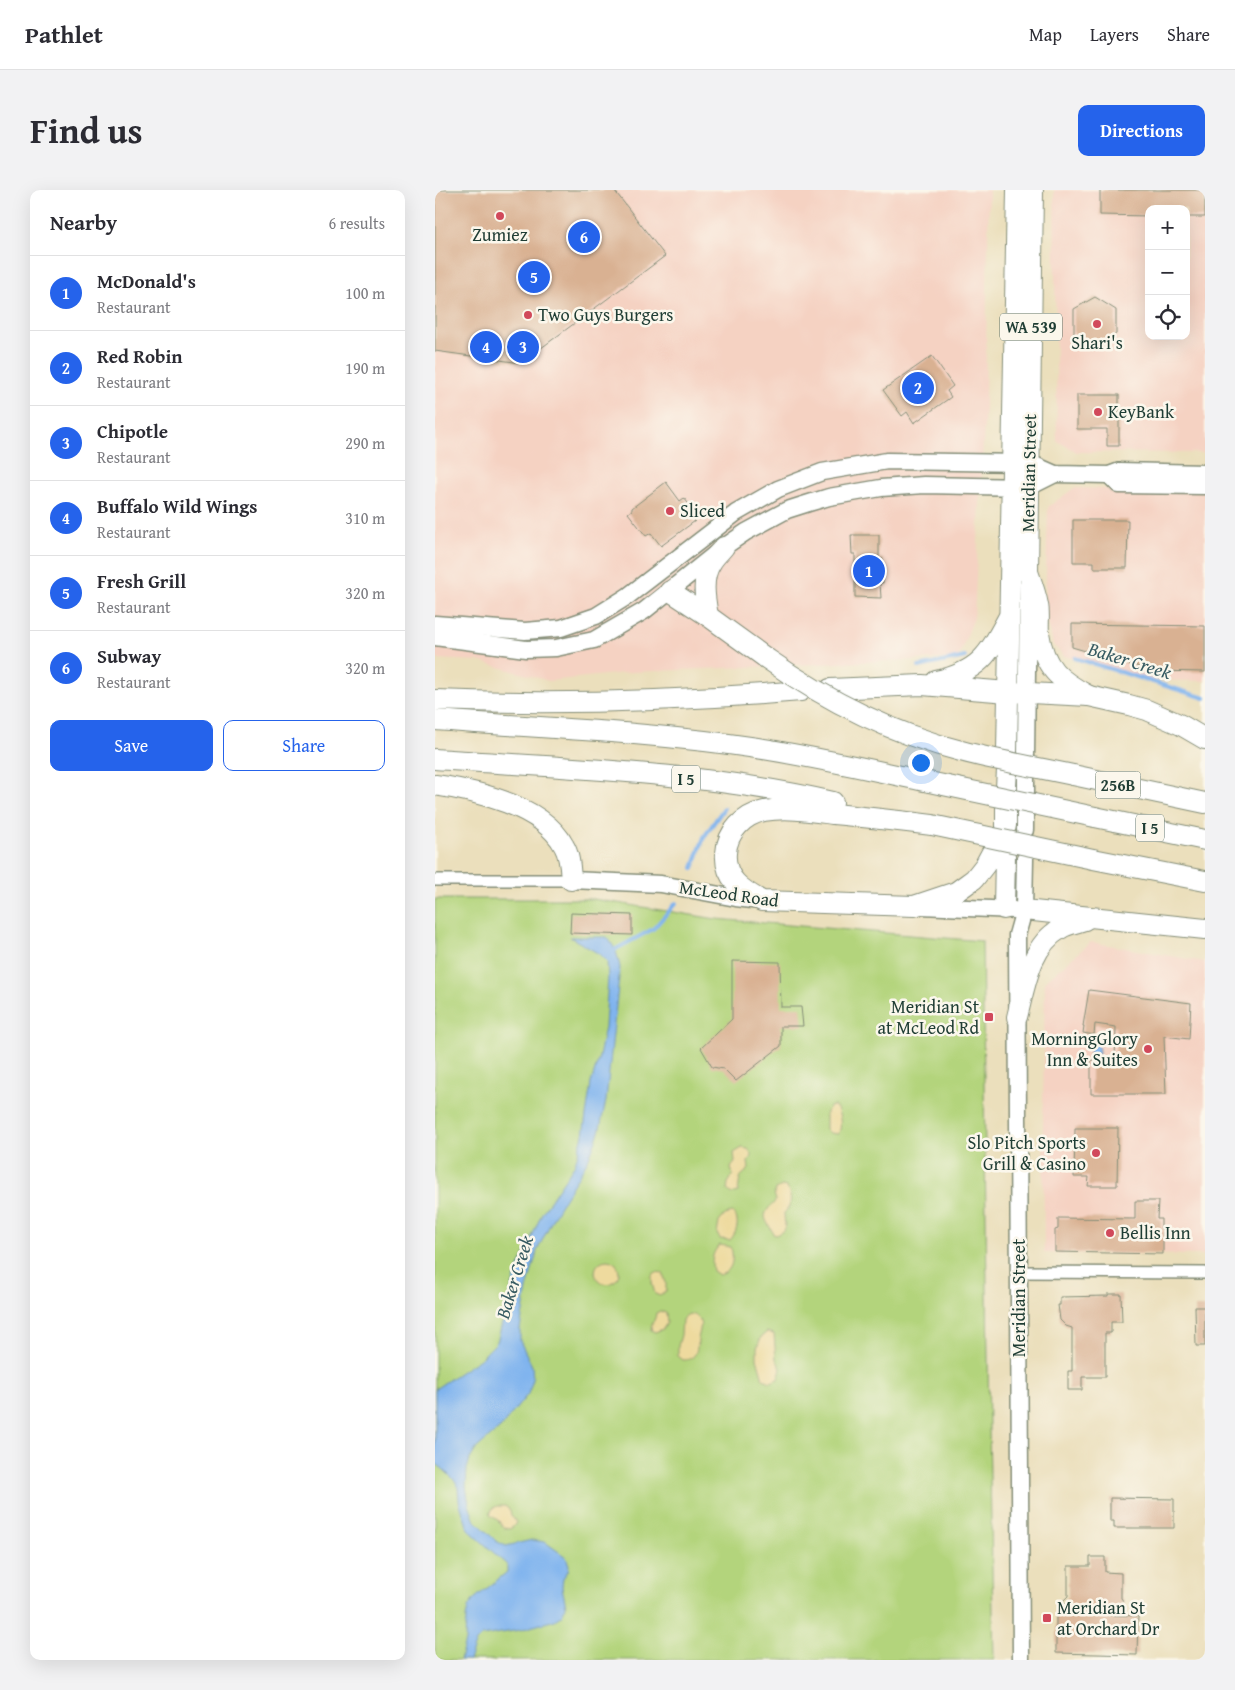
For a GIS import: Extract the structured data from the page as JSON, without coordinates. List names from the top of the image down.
{
  "streets": {
    "highway": [
      "WA 539",
      "Meridian Street",
      "I 5",
      "256B",
      "McLeod Road"
    ]
  },
  "crossings": [
    ["Meridian Street", "McLeod Road"]
  ],
  "water": ["Baker Creek"],
  "places": {
    "other": [
      "Zumiez",
      "Two Guys Burgers",
      "Shari's",
      "KeyBank",
      "Sliced",
      "MorningGlory Inn & Suites",
      "Slo Pitch Sports Grill & Casino",
      "Bellis Inn"
    ],
    "transit": ["Meridian St at McLeod Rd", "Meridian St at Orchard Dr"]
  },
  "page": {
    "header": "Pathlet",
    "nav": ["Map", "Layers", "Share"],
    "title": "Find us",
    "buttons": [
      "Directions",
      ["Save", "Share"]
    ],
    "heading": ["Nearby", "6 results"],
    "map_buttons": ["+", "−"],
    "pins": [
      "6",
      "5",
      "3",
      "4",
      "2",
      "1"
    ],
    "list": [
      {
        "mark": "1",
        "name": "McDonald's",
        "note": "Restaurant",
        "value": "100 m"
      },
      {
        "mark": "2",
        "name": "Red Robin",
        "note": "Restaurant",
        "value": "190 m"
      },
      {
        "mark": "3",
        "name": "Chipotle",
        "note": "Restaurant",
        "value": "290 m"
      },
      {
        "mark": "4",
        "name": "Buffalo Wild Wings",
        "note": "Restaurant",
        "value": "310 m"
      },
      {
        "mark": "5",
        "name": "Fresh Grill",
        "note": "Restaurant",
        "value": "320 m"
      },
      {
        "mark": "6",
        "name": "Subway",
        "note": "Restaurant",
        "value": "320 m"
      }
    ]
  }
}
